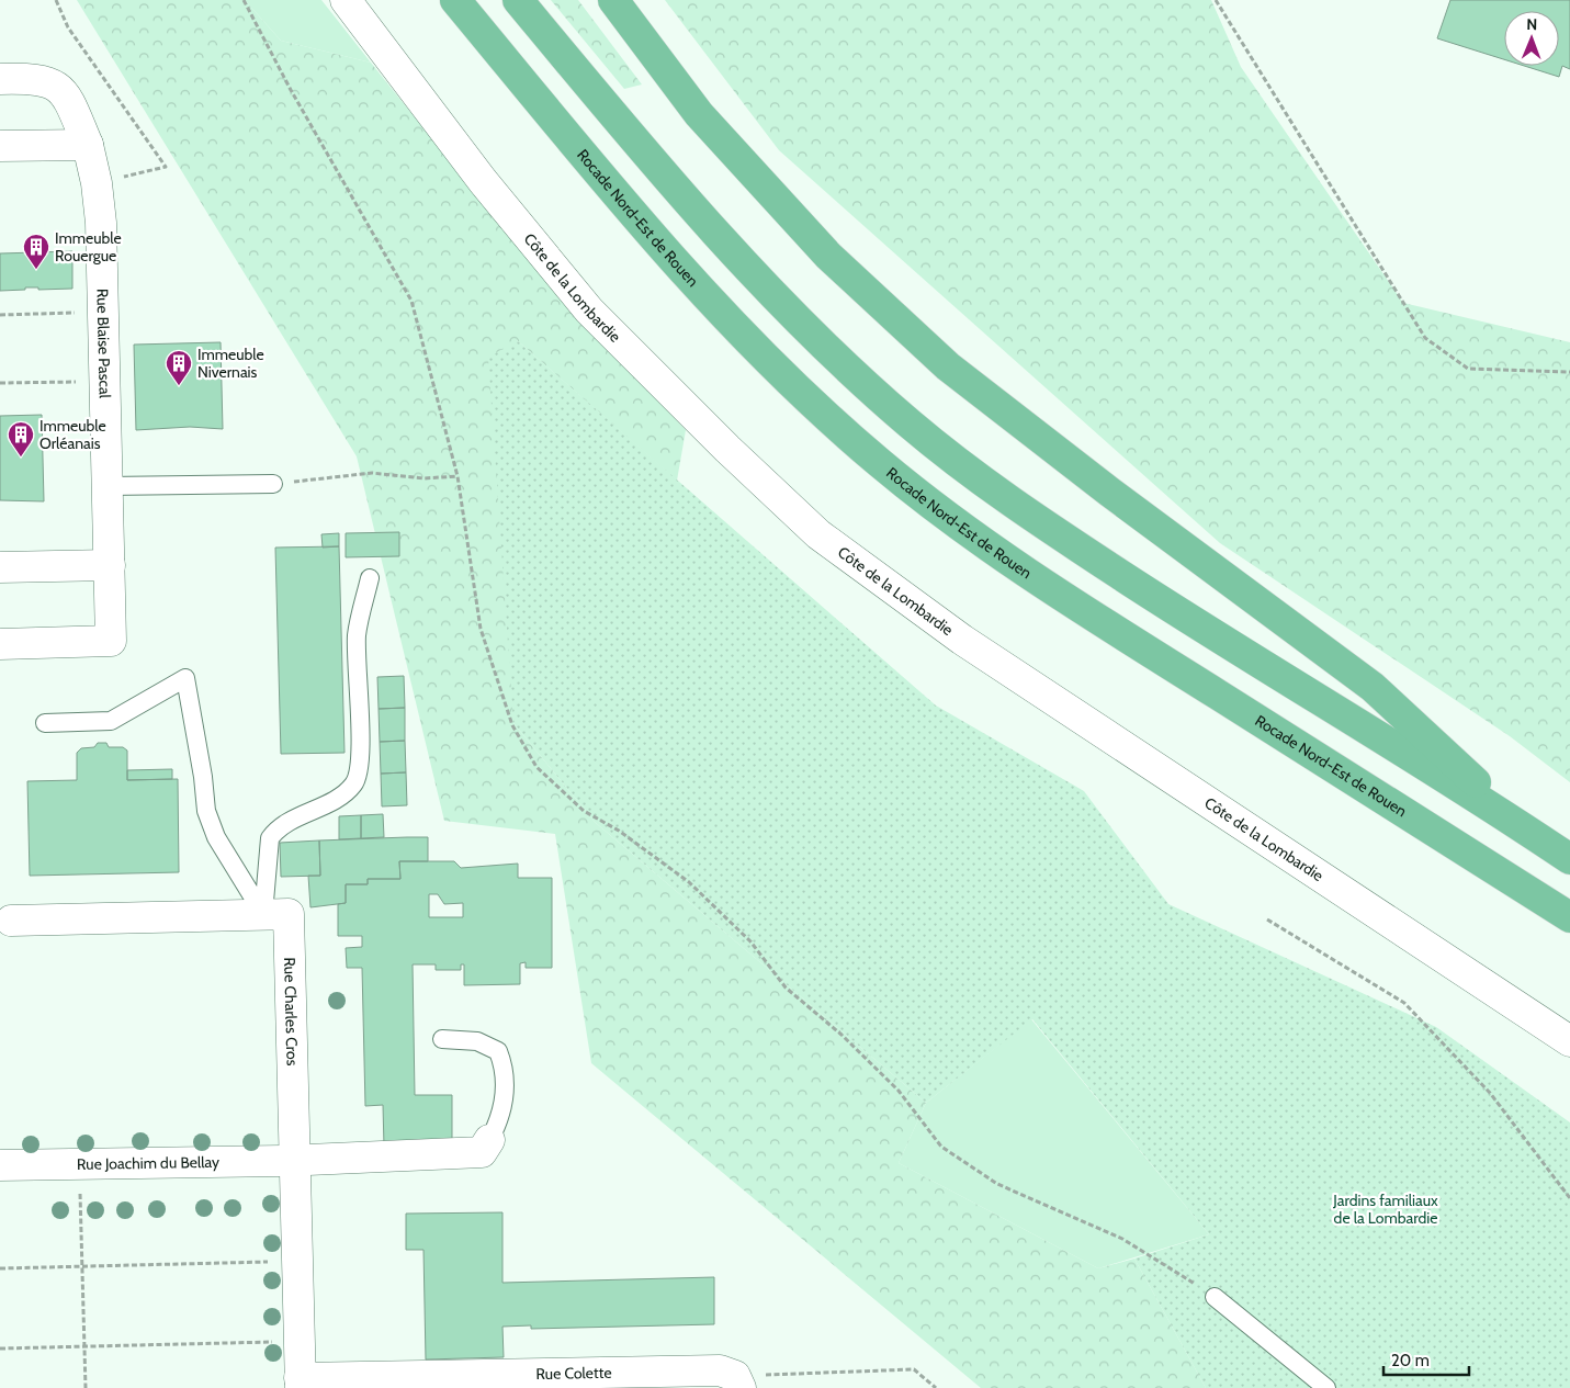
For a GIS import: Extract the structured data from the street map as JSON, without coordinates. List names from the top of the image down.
{
  "streets": {
    "highway": ["Rocade Nord-Est de Rouen"],
    "street": [
      "Côte de la Lombardie",
      "Rue Blaise Pascal",
      "Rue Charles Cros",
      "Rue Joachim du Bellay",
      "Rue Colette"
    ]
  },
  "crossings": [
    ["Rue Charles Cros", "Rue Joachim du Bellay"],
    ["Rue Charles Cros", "Rue Colette"]
  ],
  "parks": ["Jardins familiaux de la Lombardie"],
  "places": {
    "building": ["Immeuble Rouergue", "Immeuble Nivernais", "Immeuble Orléanais"]
  },
  "scale_bar": "20 m",
  "north": "top"
}
